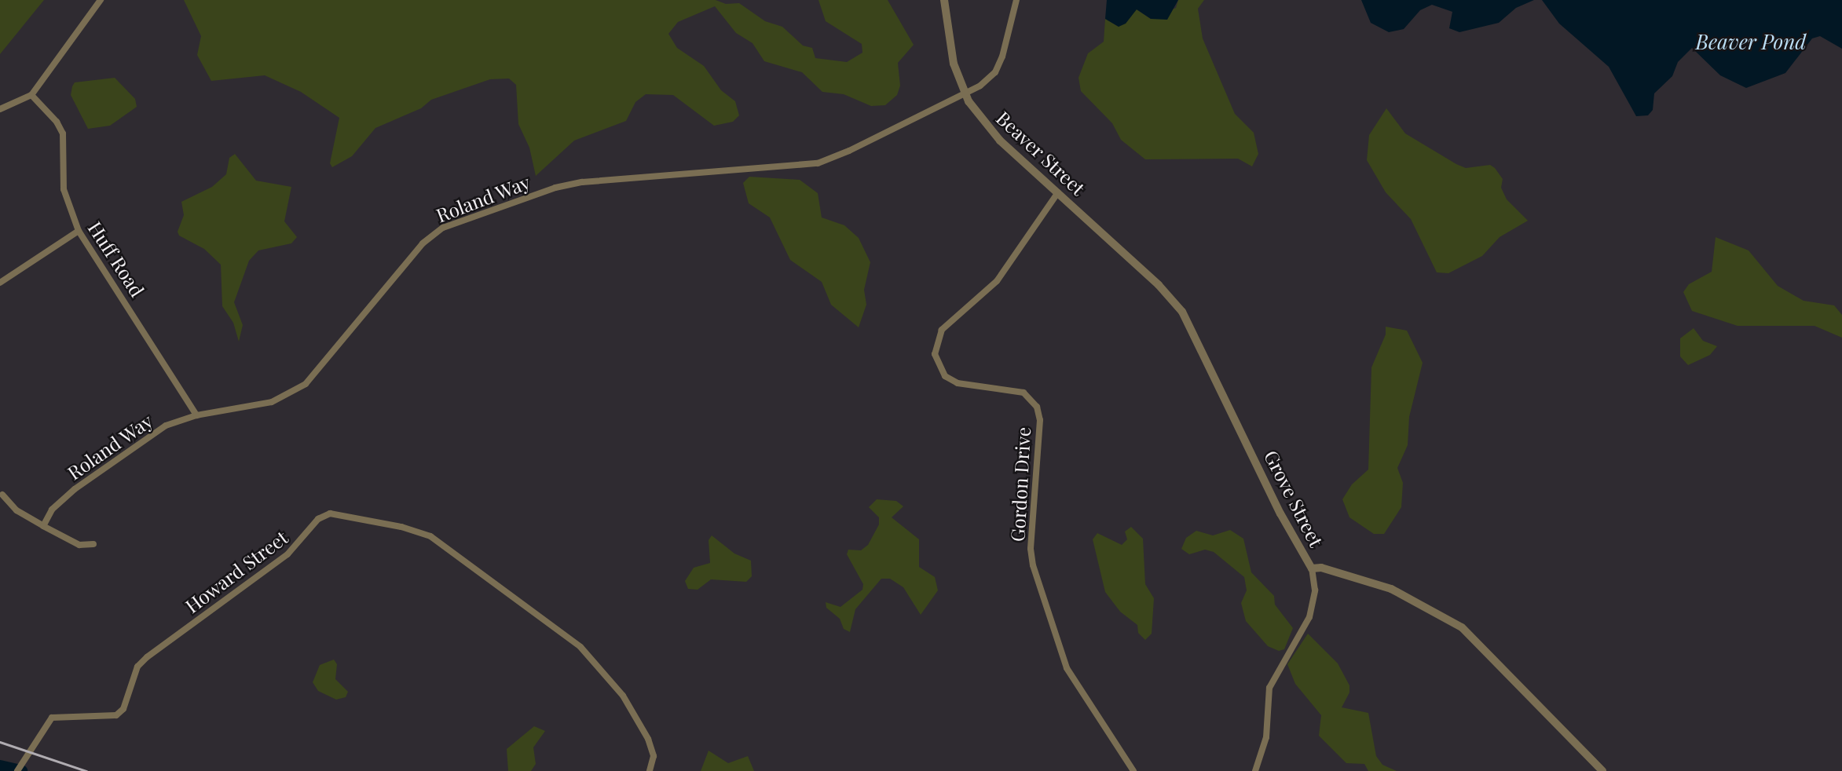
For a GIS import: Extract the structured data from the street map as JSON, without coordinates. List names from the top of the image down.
{
  "streets": {
    "street": [
      "Beaver Street",
      "Roland Way",
      "Huff Road",
      "Gordon Drive",
      "Grove Street",
      "Howard Street"
    ]
  },
  "crossings": [
    ["Beaver Street", "Roland Way"],
    ["Beaver Street", "Gordon Drive"],
    ["Beaver Street", "Grove Street"],
    ["Roland Way", "Huff Road"]
  ],
  "water": ["Beaver Pond"]
}
